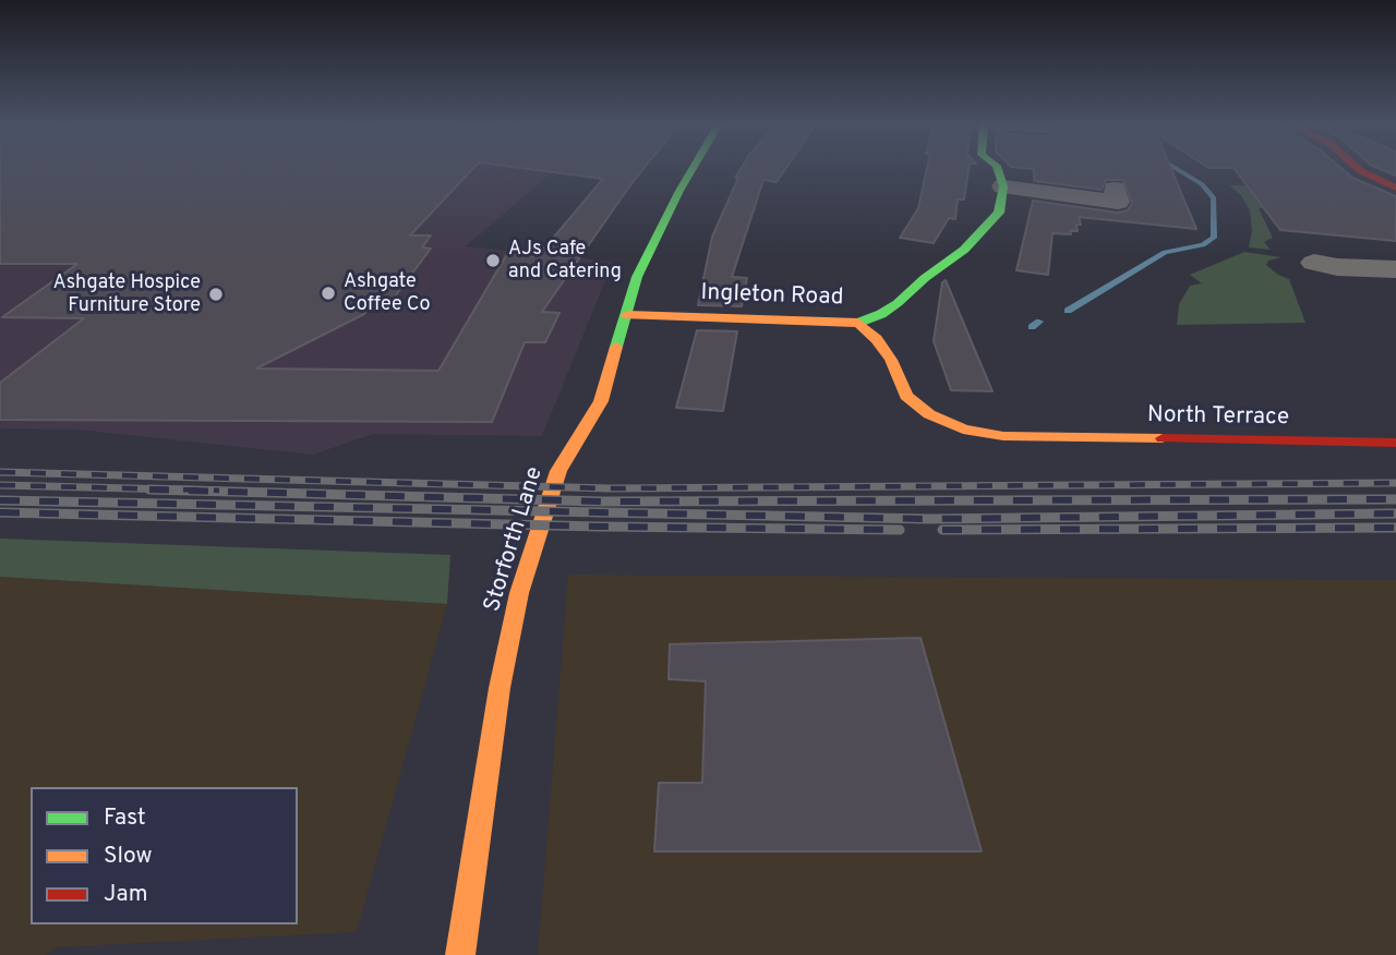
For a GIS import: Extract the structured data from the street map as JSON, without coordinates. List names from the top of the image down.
{
  "streets": {
    "street": ["Ingleton Road", "North Terrace", "Storforth Lane"]
  },
  "crossings": [
    ["Ingleton Road", "North Terrace"],
    ["Ingleton Road", "Storforth Lane"]
  ],
  "places": ["AJs Cafe and Catering", "Ashgate Coffee Co", "Ashgate Hospice Furniture Store"],
  "legend": ["Fast", "Slow", "Jam"]
}
